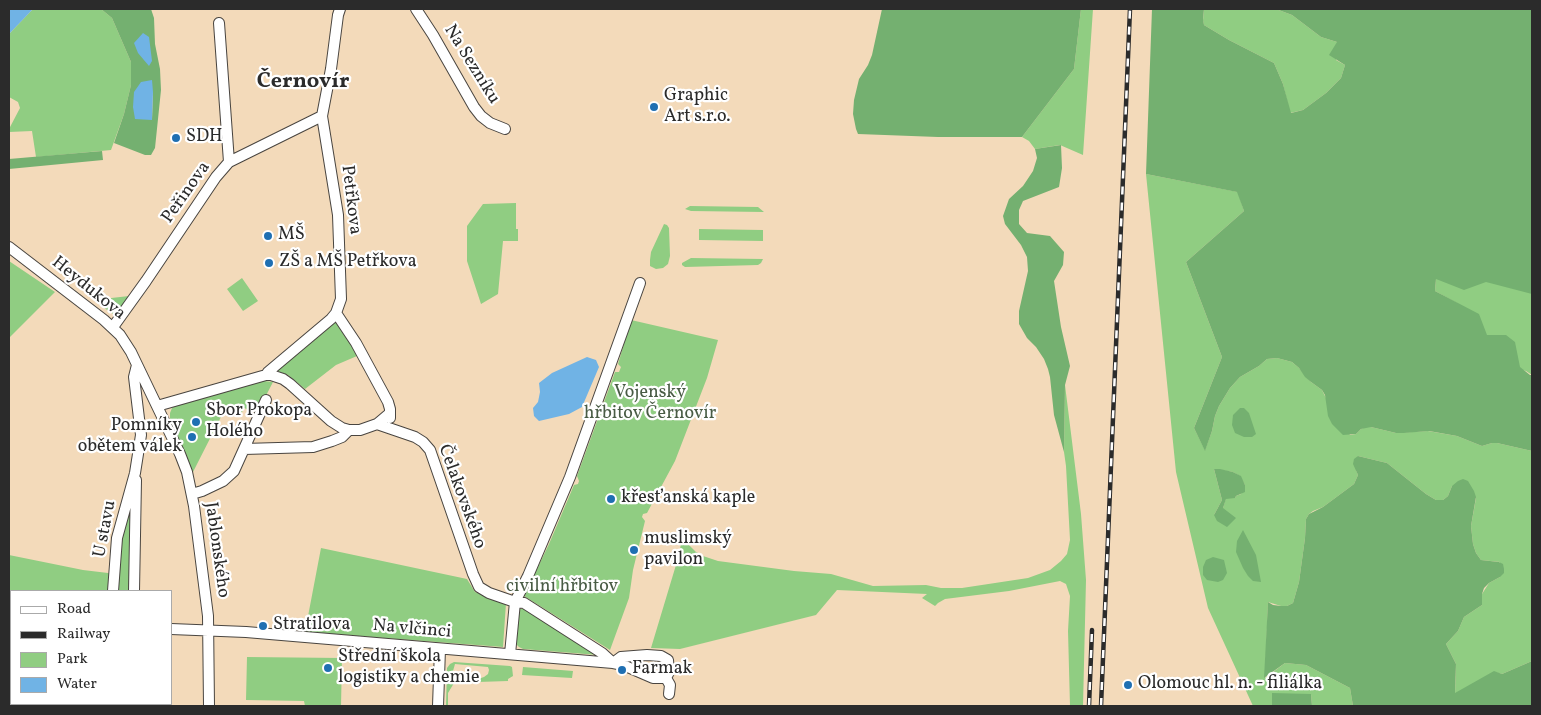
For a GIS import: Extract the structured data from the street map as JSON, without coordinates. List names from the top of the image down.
{
  "streets": {
    "street": [
      "Na Sezníku",
      "Peřinova",
      "Petřkova",
      "Heydukova",
      "Čelakovského",
      "U stavu",
      "Jablonského",
      "Na vlčinci"
    ]
  },
  "crossings": [
    ["Peřinova", "Petřkova"],
    ["Peřinova", "Heydukova"],
    ["Heydukova", "U stavu"],
    ["Heydukova", "Jablonského"],
    ["Čelakovského", "Na vlčinci"],
    ["Jablonského", "Na vlčinci"]
  ],
  "districts": ["Černovír"],
  "parks": ["Vojenský hřbitov Černovír", "civilní hřbitov"],
  "places": [
    "Graphic Art s.r.o.",
    "SDH",
    "MŠ",
    "ZŠ a MŠ Petřkova",
    "Sbor Prokopa Holého",
    "Pomníky obětem válek",
    "křesťanská kaple",
    "muslimský pavilon",
    "Stratilova",
    "Střední škola logistiky a chemie",
    "Farmak",
    "Olomouc hl. n. - filiálka"
  ],
  "legend": [
    "Road",
    "Railway",
    "Park",
    "Water"
  ]
}
